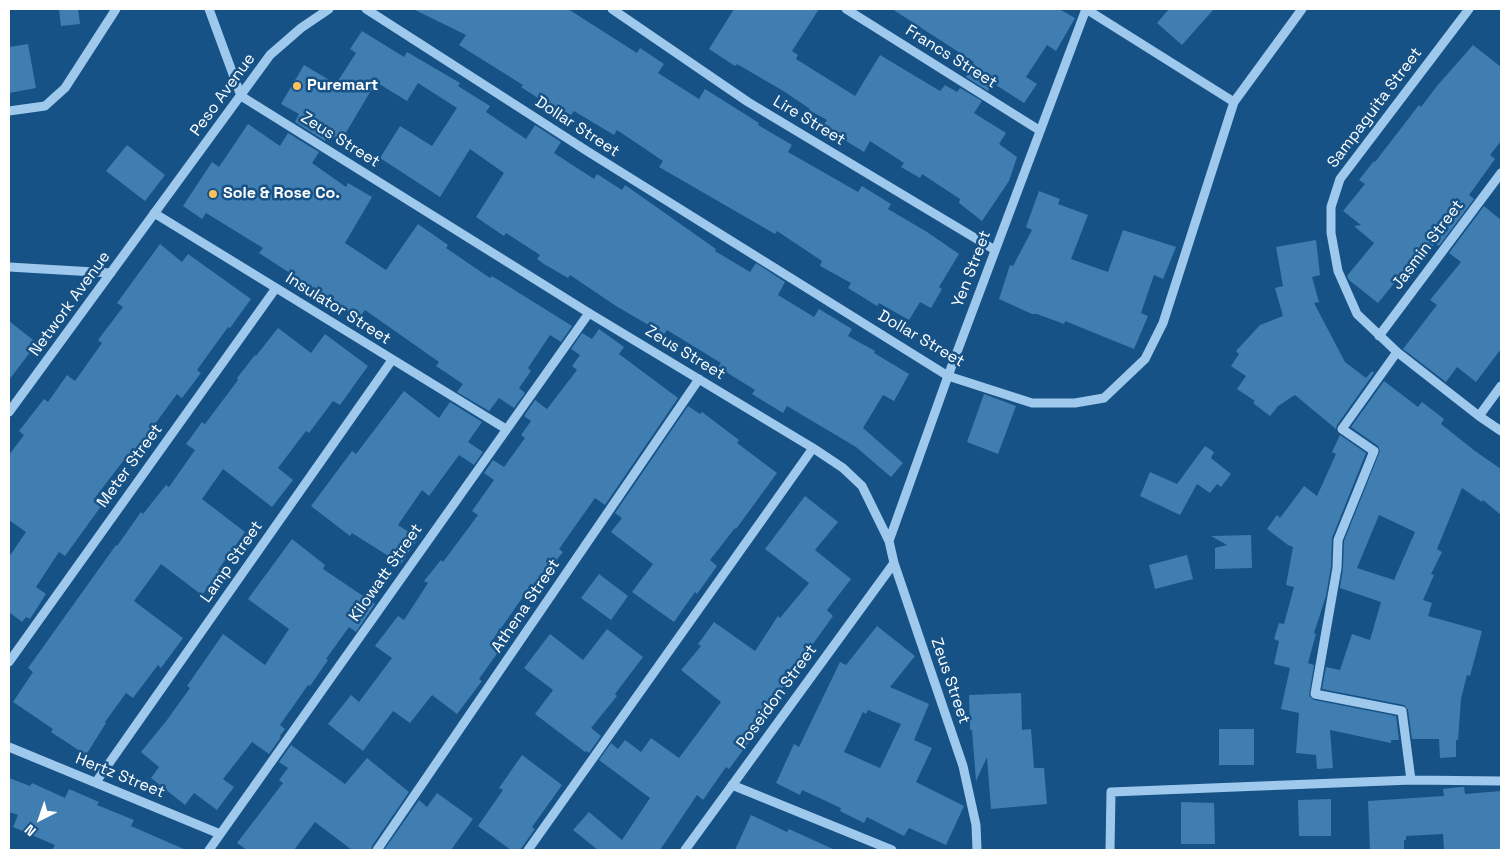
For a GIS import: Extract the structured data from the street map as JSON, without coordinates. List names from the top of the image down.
{
  "streets": {
    "street": [
      "Francs Street",
      "Peso Avenue",
      "Sampaguita Street",
      "Lire Street",
      "Dollar Street",
      "Zeus Street",
      "Jasmin Street",
      "Yen Street",
      "Network Avenue",
      "Insulator Street",
      "Meter Street",
      "Lamp Street",
      "Kilowatt Street",
      "Athena Street",
      "Poseidon Street",
      "Hertz Street"
    ]
  },
  "crossings": [
    ["Francs Street", "Yen Street"],
    ["Peso Avenue", "Zeus Street"],
    ["Peso Avenue", "Network Avenue"],
    ["Peso Avenue", "Insulator Street"],
    ["Sampaguita Street", "Jasmin Street"],
    ["Lire Street", "Yen Street"],
    ["Dollar Street", "Yen Street"],
    ["Zeus Street", "Yen Street"],
    ["Zeus Street", "Kilowatt Street"],
    ["Zeus Street", "Athena Street"],
    ["Zeus Street", "Poseidon Street"],
    ["Network Avenue", "Insulator Street"],
    ["Insulator Street", "Meter Street"],
    ["Insulator Street", "Lamp Street"],
    ["Insulator Street", "Kilowatt Street"],
    ["Lamp Street", "Hertz Street"],
    ["Kilowatt Street", "Hertz Street"]
  ],
  "places": ["Puremart", "Sole & Rose Co."],
  "north": "bottom left"
}
